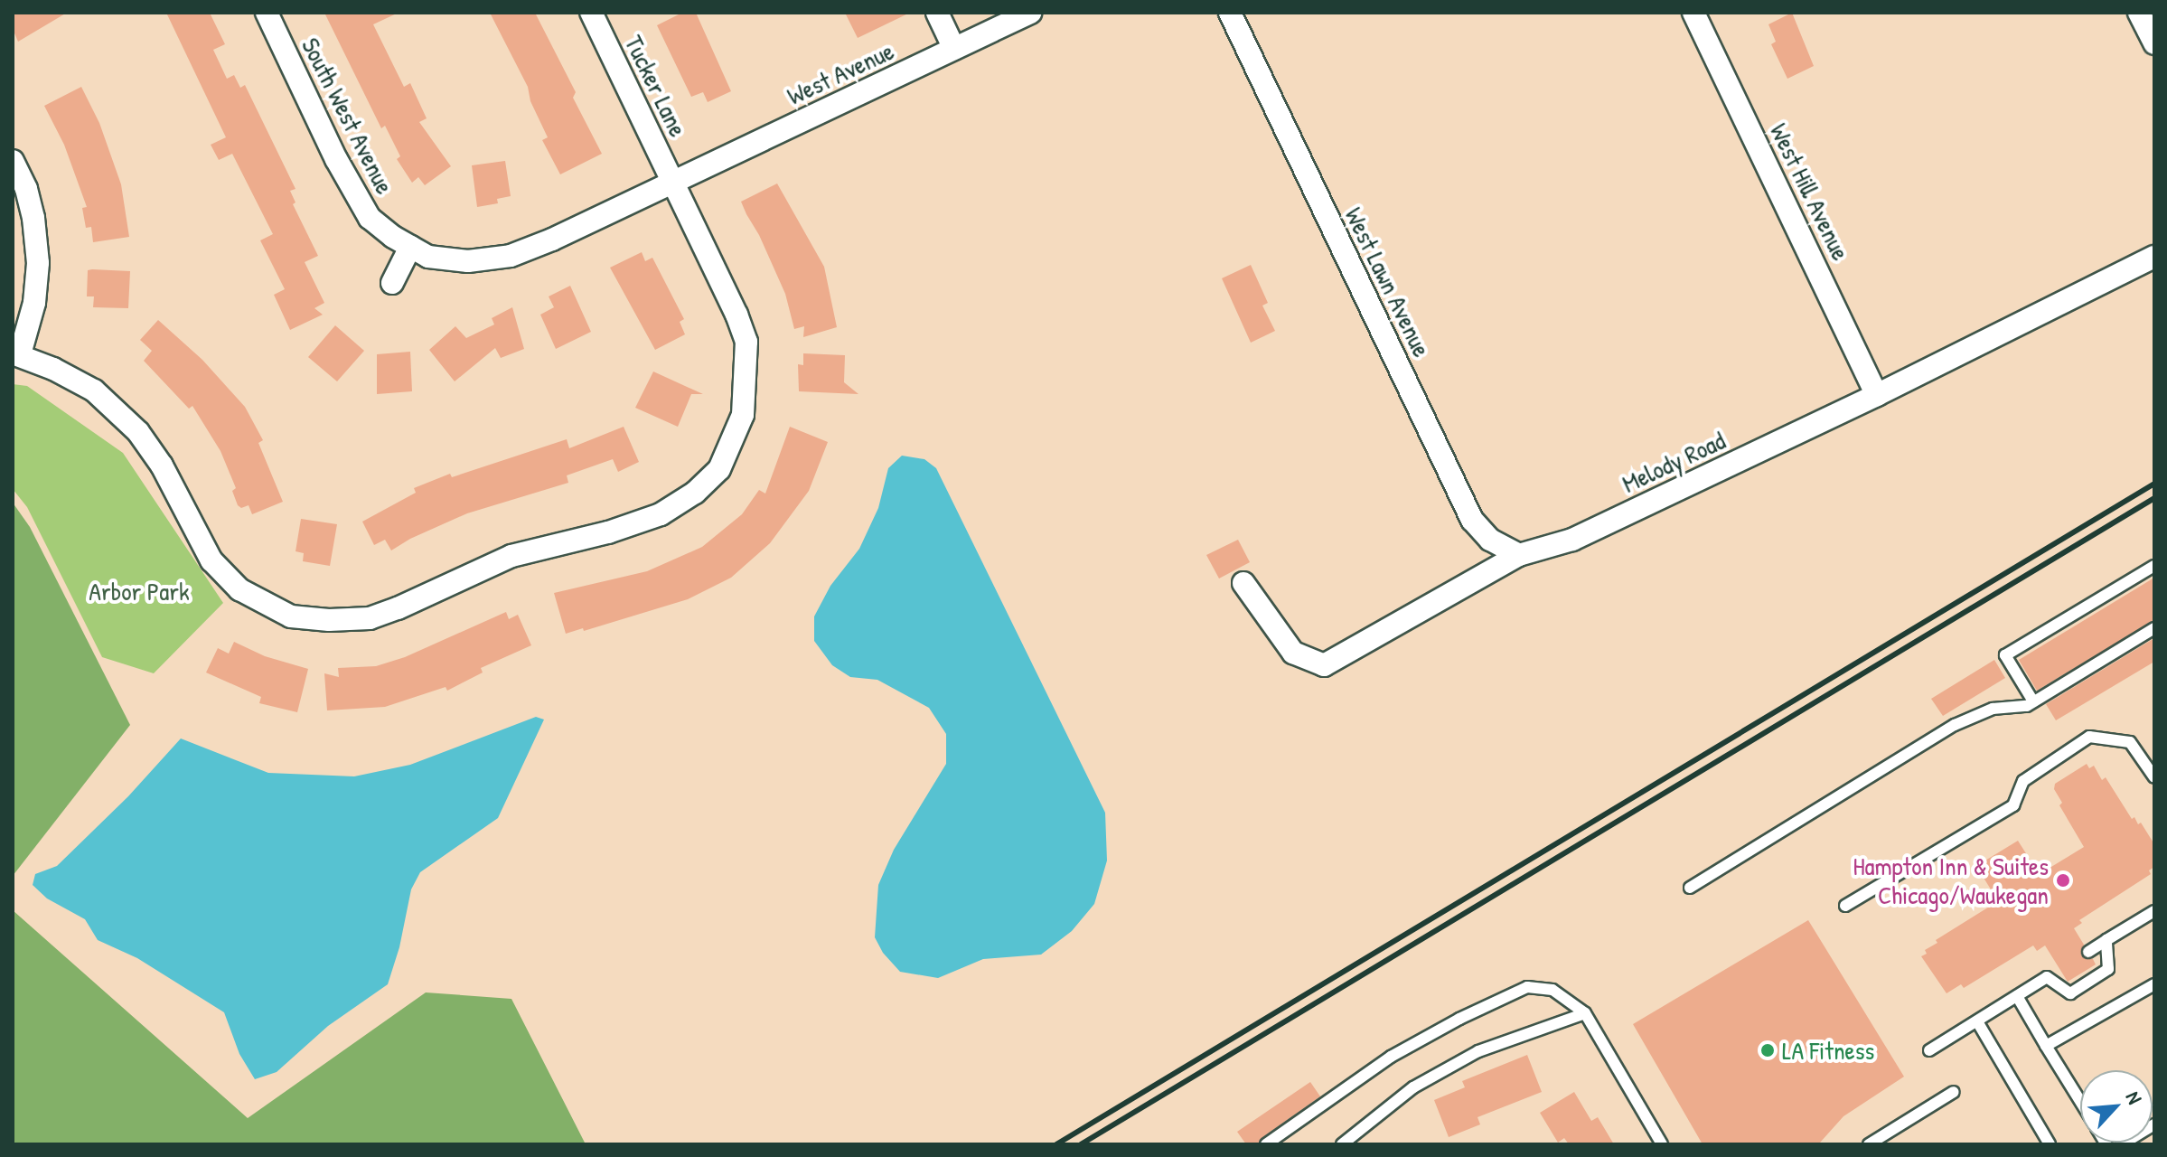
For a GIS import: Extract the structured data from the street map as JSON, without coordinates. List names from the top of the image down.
{
  "streets": {
    "street": [
      "West Avenue",
      "Tucker Lane",
      "South West Avenue",
      "West Hill Avenue",
      "West Lawn Avenue",
      "Melody Road"
    ]
  },
  "crossings": [
    ["West Avenue", "Tucker Lane"],
    ["West Avenue", "South West Avenue"],
    ["Tucker Lane", "South West Avenue"],
    ["West Hill Avenue", "Melody Road"],
    ["West Lawn Avenue", "Melody Road"]
  ],
  "parks": ["Arbor Park"],
  "places": ["Hampton Inn & Suites Chicago/Waukegan", "LA Fitness"],
  "north": "top right"
}
